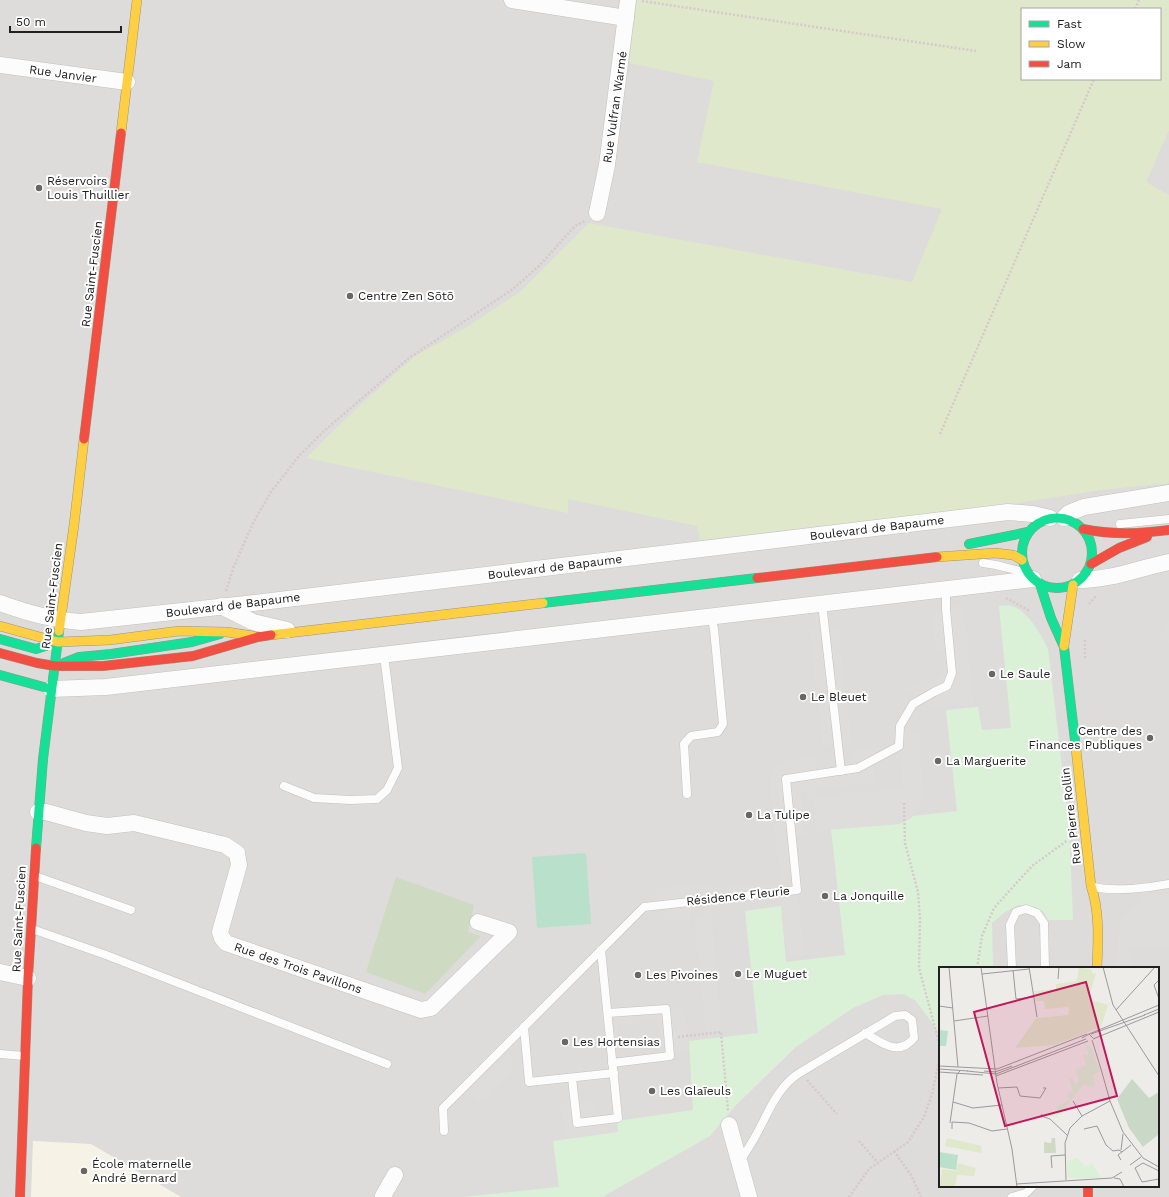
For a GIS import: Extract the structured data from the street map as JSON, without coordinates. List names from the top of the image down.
{
  "streets": {
    "main road": ["Rue Saint-Fuscien", "Boulevard de Bapaume", "Rue Pierre Rollin"],
    "street": ["Rue Janvier", "Rue Vulfran Warmé", "Rue des Trois Pavillons"],
    "lane": ["Résidence Fleurie"]
  },
  "crossings": [
    ["Rue Janvier", "Rue Saint-Fuscien"],
    ["Rue Saint-Fuscien", "Boulevard de Bapaume"],
    ["Rue Saint-Fuscien", "Rue des Trois Pavillons"],
    ["Boulevard de Bapaume", "Rue Pierre Rollin"]
  ],
  "places": [
    "Réservoirs Louis Thuillier",
    "Centre Zen Sōtō",
    "Le Saule",
    "Le Bleuet",
    "Centre des Finances Publiques",
    "La Marguerite",
    "La Tulipe",
    "La Jonquille",
    "Le Muguet",
    "Les Pivoines",
    "Les Hortensias",
    "Les Glaïeuls",
    "École maternelle André Bernard"
  ],
  "legend": ["Fast", "Slow", "Jam"],
  "scale_bar": "50 m"
}
